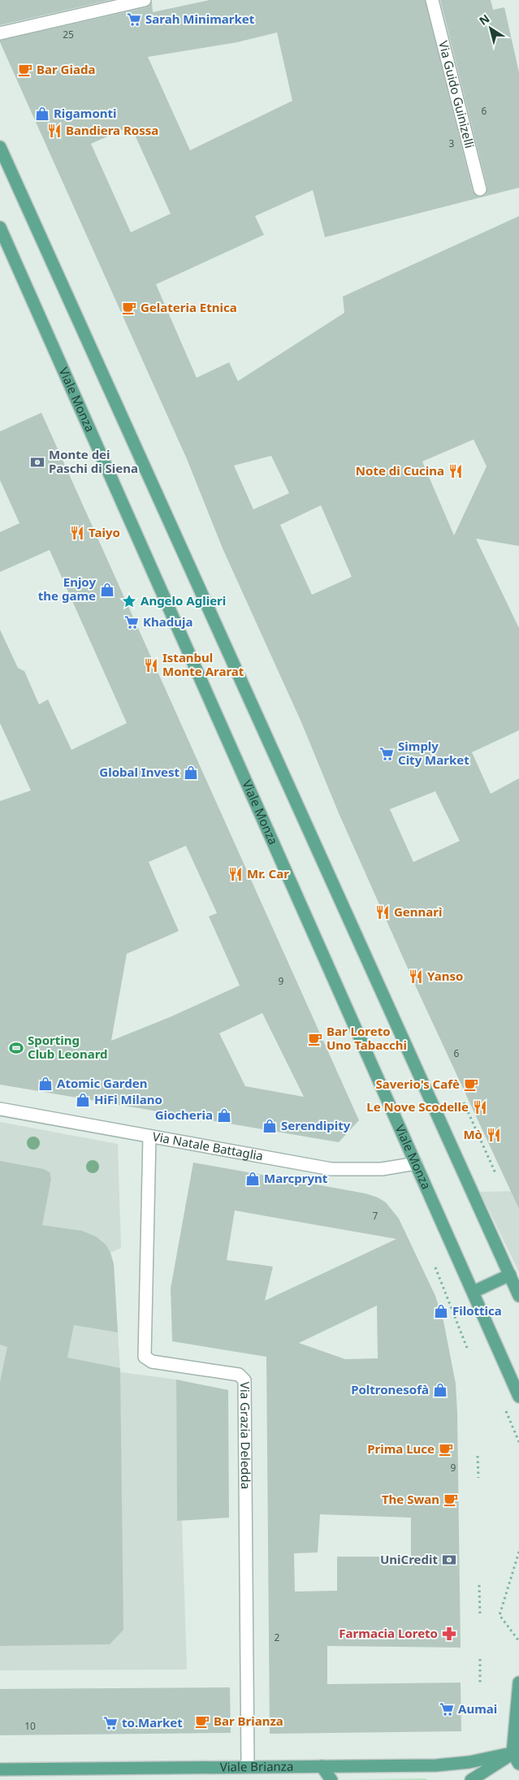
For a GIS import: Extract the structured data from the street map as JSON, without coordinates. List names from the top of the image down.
{
  "streets": {
    "main road": ["Viale Monza", "Viale Brianza"],
    "street": ["Via Guido Guinizelli", "Via Natale Battaglia", "Via Grazia Deledda"]
  },
  "crossings": [
    ["Viale Monza", "Via Natale Battaglia"],
    ["Via Natale Battaglia", "Via Grazia Deledda"],
    ["Via Grazia Deledda", "Viale Brianza"]
  ],
  "places": {
    "supermarket": [
      "Sarah Minimarket",
      "Khaduja",
      "Simply City Market",
      "Aumai",
      "to.Market"
    ],
    "cafe": [
      "Bar Giada",
      "Gelateria Etnica",
      "Bar Loreto Uno Tabacchi",
      "Saverio's Cafè",
      "Prima Luce",
      "The Swan",
      "Bar Brianza"
    ],
    "shop": [
      "Rigamonti",
      "Enjoy the game",
      "Global Invest",
      "Atomic Garden",
      "HiFi Milano",
      "Giocheria",
      "Serendipity",
      "Marcprynt",
      "Filottica",
      "Poltronesofà"
    ],
    "restaurant": [
      "Bandiera Rossa",
      "Note di Cucina",
      "Taiyo",
      "Istanbul Monte Ararat",
      "Mr. Car",
      "Gennarì",
      "Yanso",
      "Le Nove Scodelle",
      "Mò"
    ],
    "bank": ["Monte dei Paschi di Siena", "UniCredit"],
    "place": ["Angelo Aglieri"],
    "sports": ["Sporting Club Leonard"],
    "pharmacy": ["Farmacia Loreto"]
  },
  "house_numbers": [
    "25",
    "6",
    "3",
    "9",
    "6",
    "7",
    "9",
    "2",
    "10"
  ],
  "north": "top left"
}
